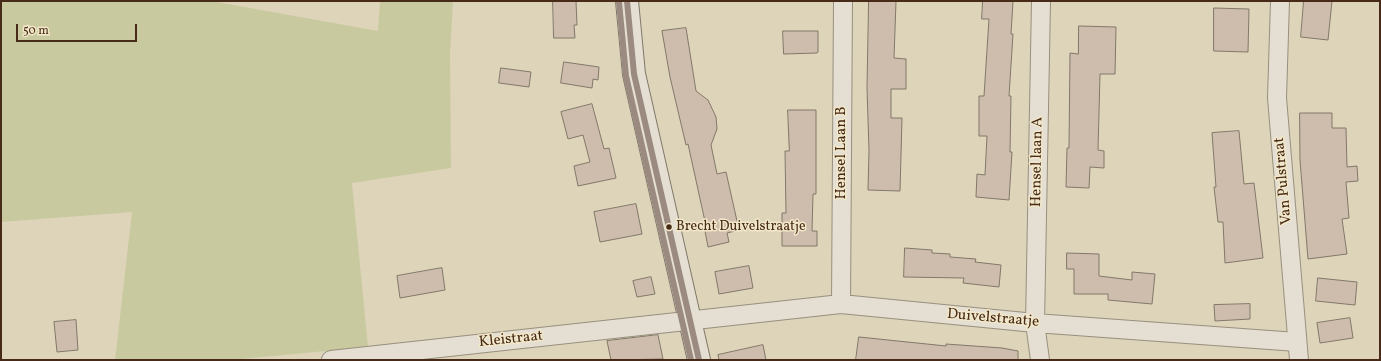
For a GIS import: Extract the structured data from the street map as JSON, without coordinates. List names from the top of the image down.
{
  "streets": {
    "street": [
      "Hensel Laan B",
      "Hensel laan A",
      "Van Pulstraat",
      "Duivelstraatje",
      "Kleistraat"
    ]
  },
  "crossings": [
    ["Hensel Laan B", "Duivelstraatje"],
    ["Hensel laan A", "Duivelstraatje"],
    ["Van Pulstraat", "Duivelstraatje"],
    ["Duivelstraatje", "Kleistraat"]
  ],
  "places": ["Brecht Duivelstraatje"],
  "scale_bar": "50 m"
}
